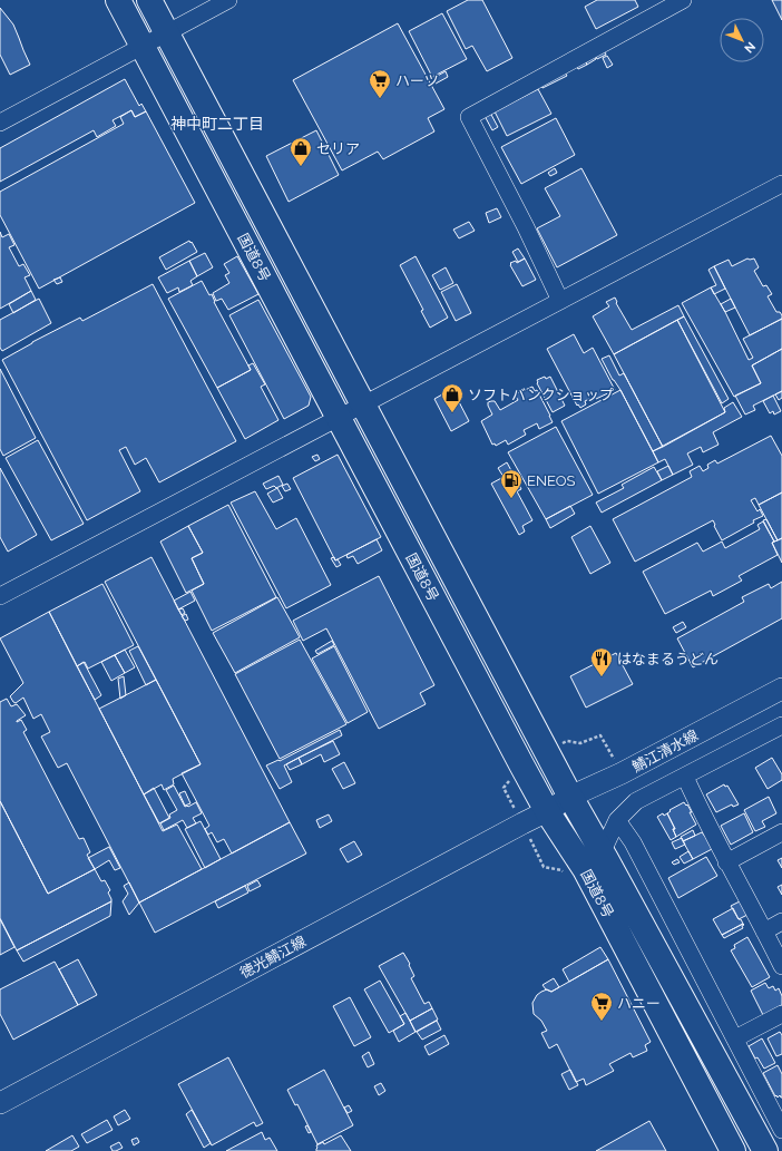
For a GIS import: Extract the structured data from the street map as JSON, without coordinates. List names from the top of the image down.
{
  "streets": {
    "highway": ["国道8号"],
    "main road": ["鯖江清水線", "徳光鯖江線"]
  },
  "crossings": [
    ["国道8号", "鯖江清水線"],
    ["国道8号", "徳光鯖江線"],
    ["鯖江清水線", "徳光鯖江線"]
  ],
  "districts": ["神中町二丁目"],
  "places": {
    "supermarket": ["ハーツ", "ハニー"],
    "shop": ["セリア", "ソフトバンクショップ"],
    "fuel station": ["ENEOS"],
    "restaurant": ["はなまるうどん"]
  },
  "north": "bottom right"
}
